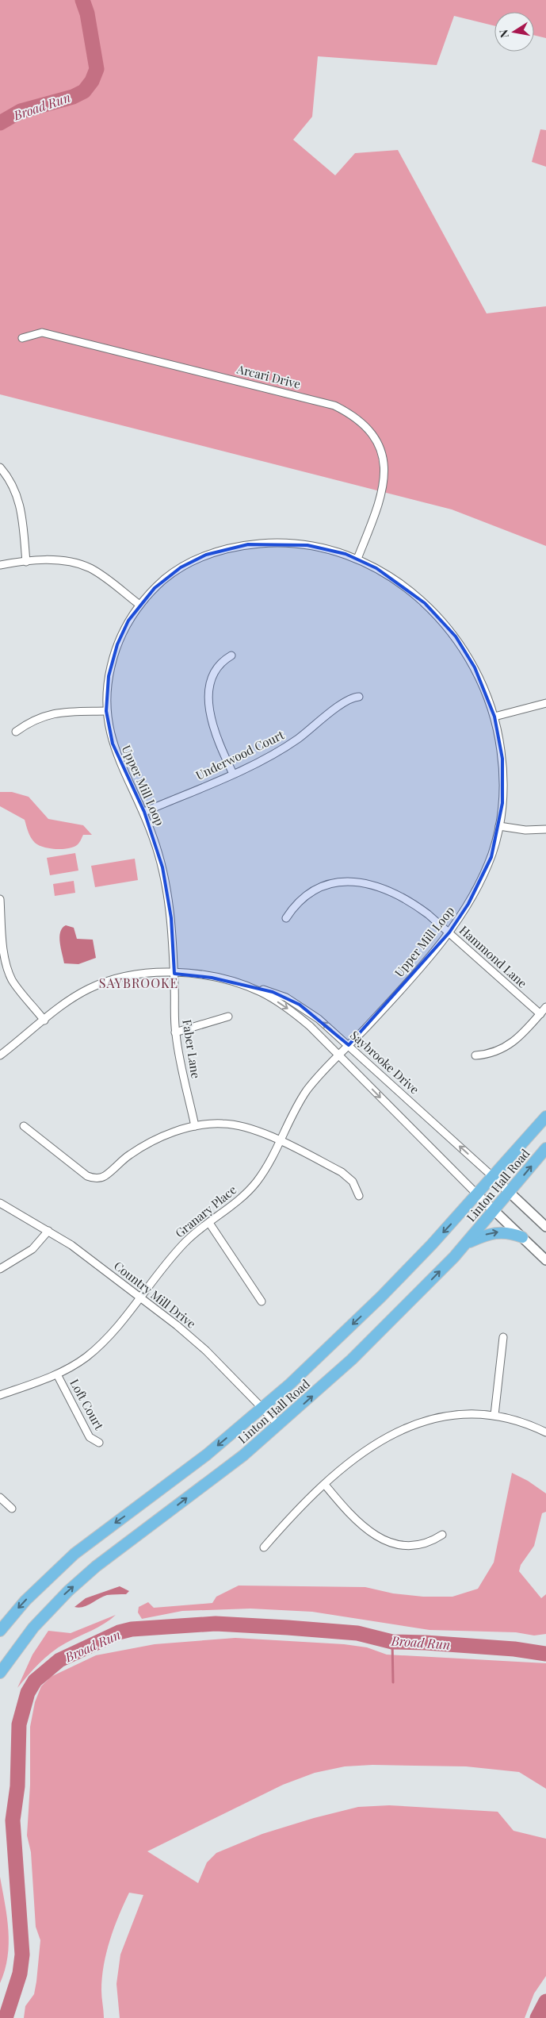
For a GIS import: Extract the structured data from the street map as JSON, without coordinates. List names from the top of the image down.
{
  "streets": {
    "main road": ["Linton Hall Road"],
    "street": [
      "Arcari Drive",
      "Underwood Court",
      "Upper Mill Loop",
      "Hammond Lane",
      "Faber Lane",
      "Saybrooke Drive",
      "Granary Place",
      "Country Mill Drive",
      "Loft Court"
    ]
  },
  "crossings": [
    ["Arcari Drive", "Upper Mill Loop"],
    ["Underwood Court", "Upper Mill Loop"],
    ["Upper Mill Loop", "Hammond Lane"],
    ["Upper Mill Loop", "Faber Lane"],
    ["Upper Mill Loop", "Saybrooke Drive"],
    ["Upper Mill Loop", "Granary Place"],
    ["Faber Lane", "Saybrooke Drive"],
    ["Saybrooke Drive", "Linton Hall Road"],
    ["Saybrooke Drive", "Granary Place"],
    ["Linton Hall Road", "Country Mill Drive"],
    ["Granary Place", "Country Mill Drive"],
    ["Granary Place", "Loft Court"]
  ],
  "districts": ["SAYBROOKE"],
  "water": ["Broad Run"],
  "north": "left"
}
